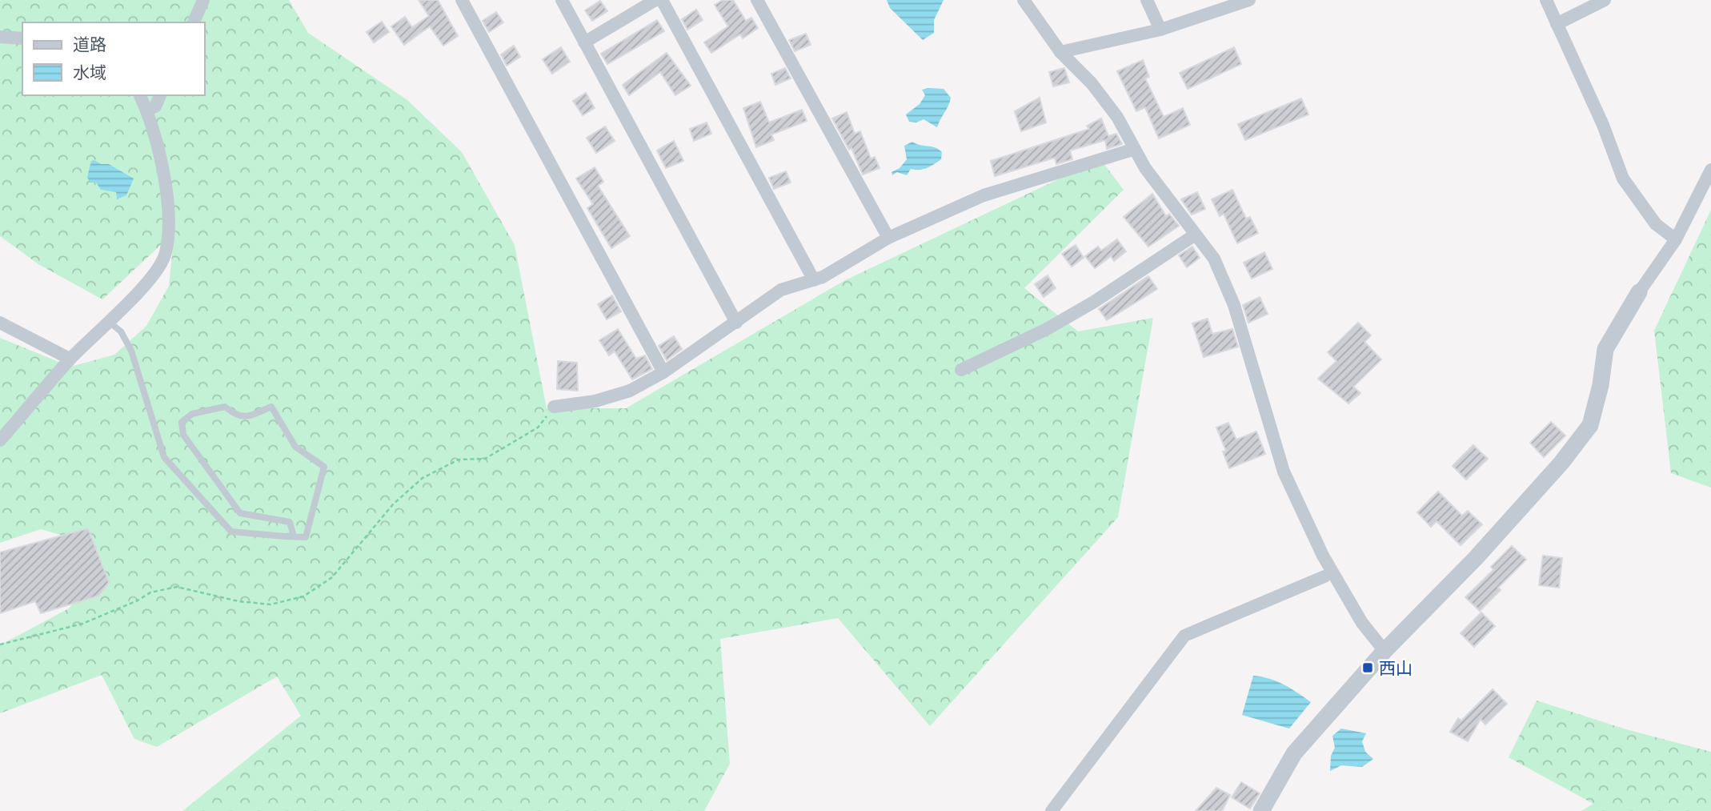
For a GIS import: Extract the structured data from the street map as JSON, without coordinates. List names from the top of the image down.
{
  "places": {
    "transit": ["西山"]
  },
  "legend": ["道路", "水域"]
}
